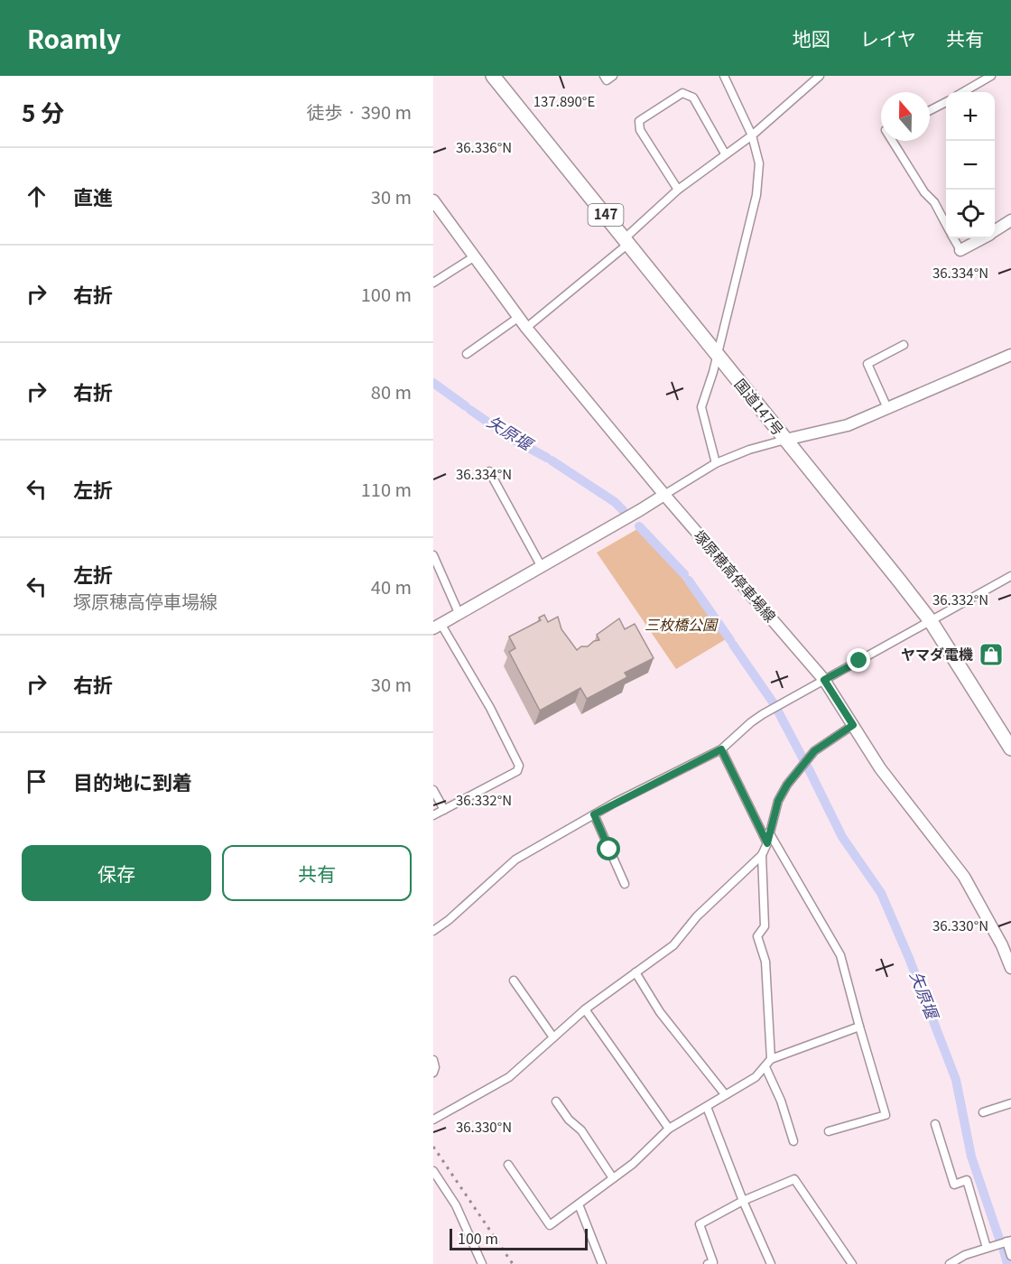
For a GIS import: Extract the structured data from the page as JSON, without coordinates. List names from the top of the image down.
{
  "streets": {
    "highway": ["147", "国道147号"],
    "main road": ["塚原穂高停車場線"]
  },
  "water": ["矢原堰"],
  "parks": ["三枚橋公園"],
  "places": {
    "shop": ["ヤマダ電機"]
  },
  "scale_bar": "100 m",
  "north": "top",
  "page": {
    "header": "Roamly",
    "nav": ["地図", "レイヤ", "共有"],
    "heading": ["5 分", "徒歩 · 390 m"],
    "map_buttons": ["+", "−"],
    "list": [
      ["直進", "30 m"],
      ["右折", "100 m"],
      ["右折", "80 m"],
      ["左折", "110 m"],
      ["左折", "塚原穂高停車場線", "40 m"],
      ["右折", "30 m"],
      "目的地に到着"
    ],
    "buttons": ["保存", "共有"],
    "scale": "100 m"
  },
  "coordinates": [
    "137.890°E",
    "36.336°N",
    "36.334°N",
    "36.332°N",
    "36.330°N"
  ]
}
